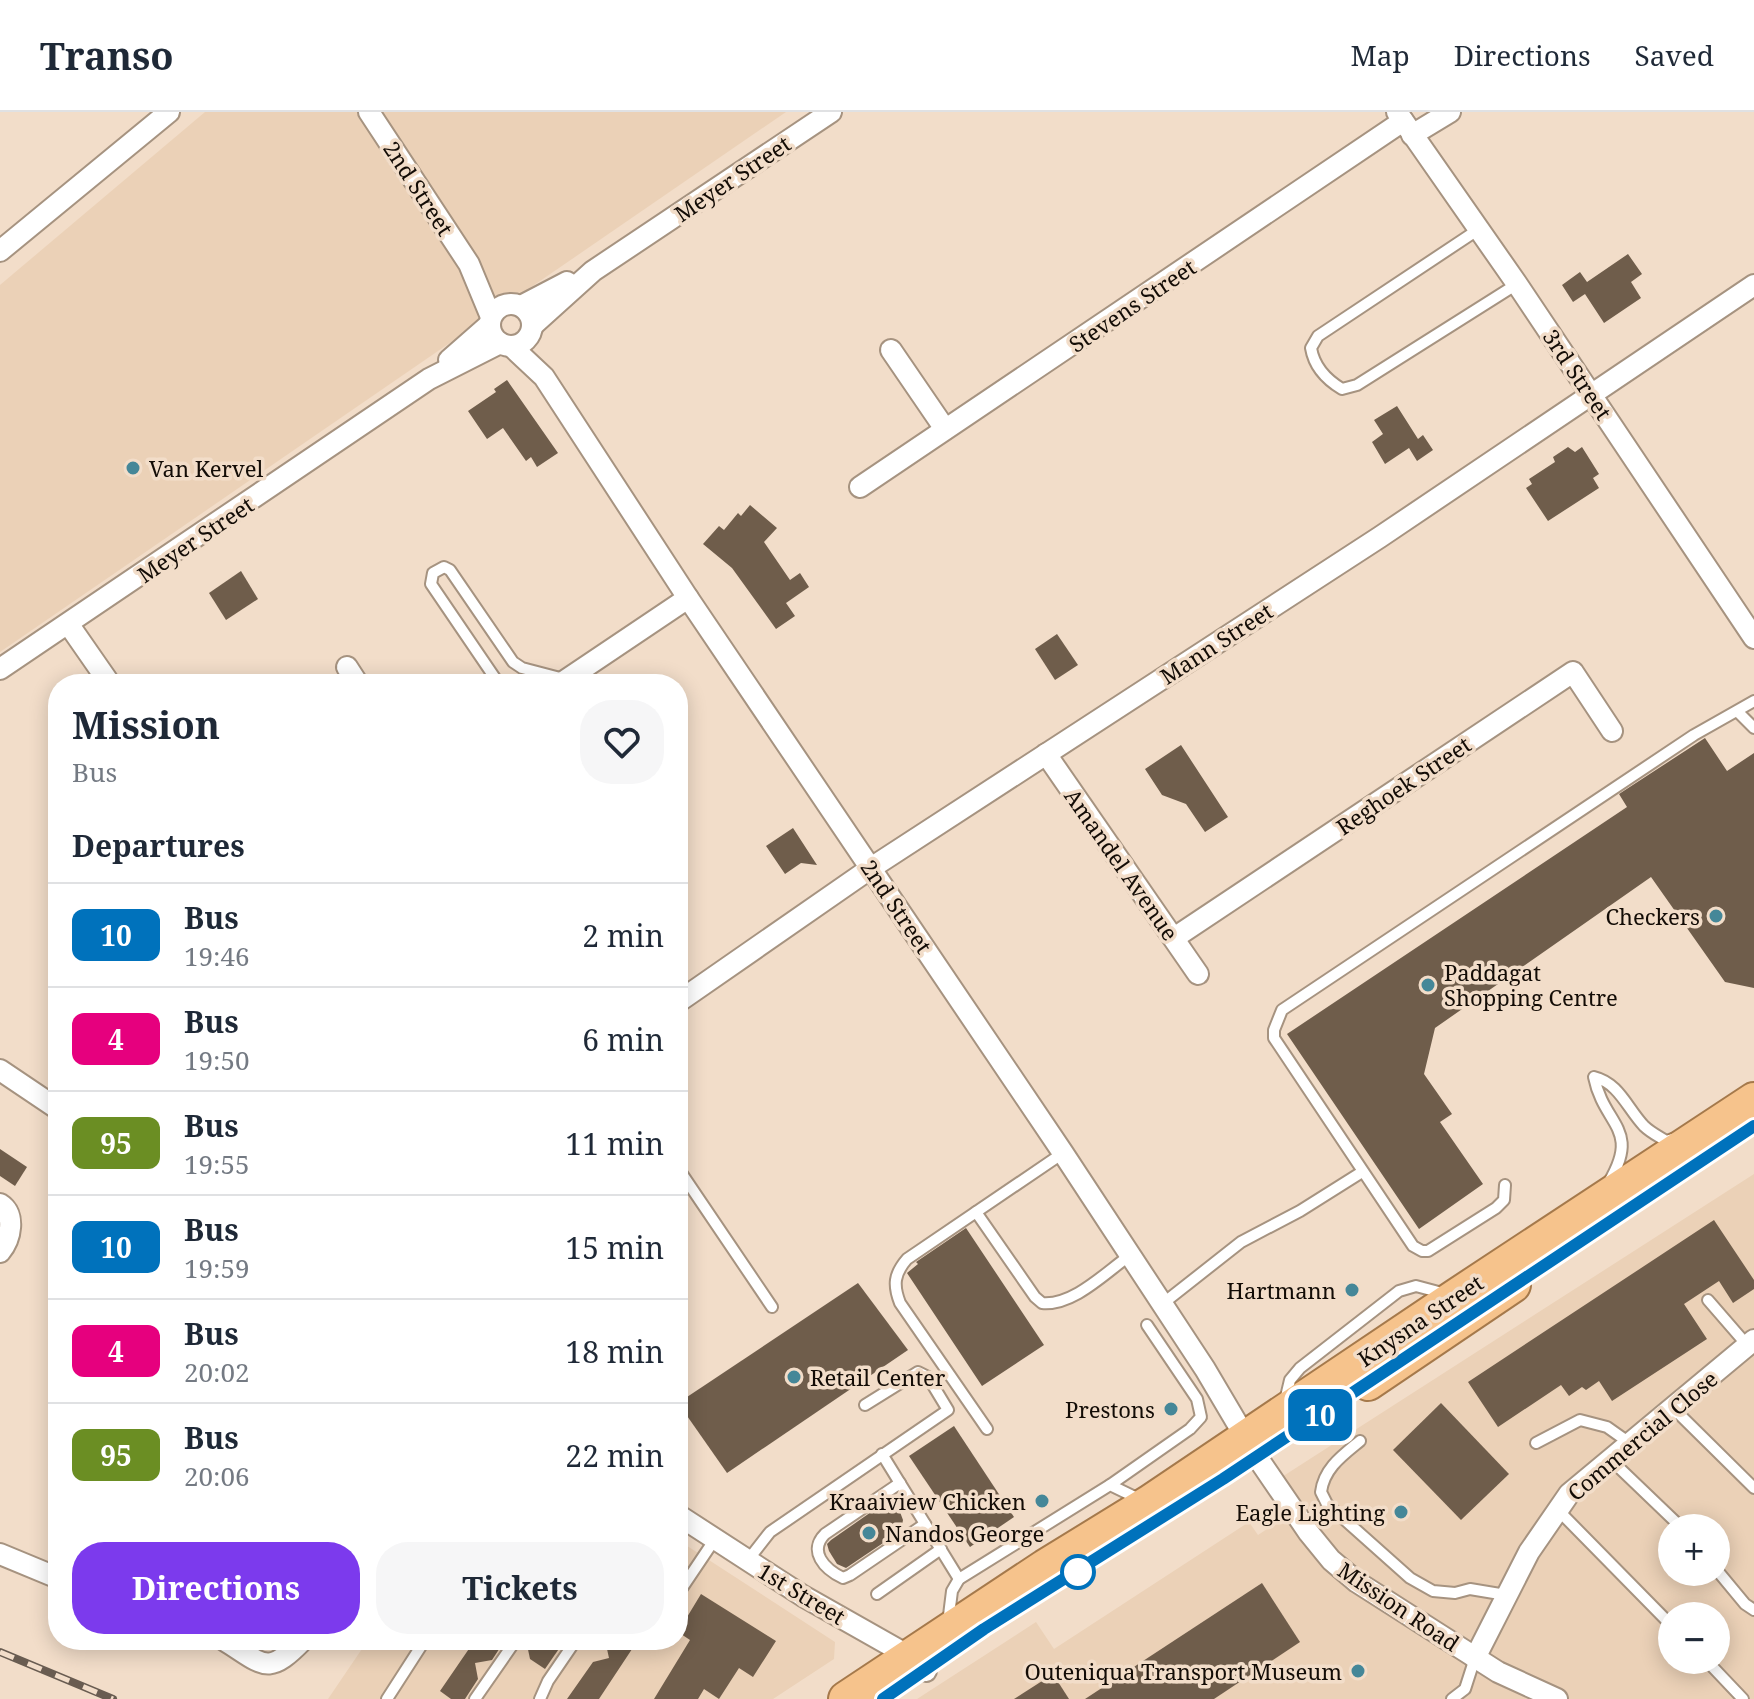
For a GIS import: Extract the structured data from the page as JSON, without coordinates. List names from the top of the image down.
{
  "streets": {
    "highway": ["Knysna Street"],
    "street": [
      "Meyer Street",
      "2nd Street",
      "Stevens Street",
      "3rd Street",
      "Mann Street",
      "Reghoek Street",
      "Amandel Avenue",
      "Commercial Close",
      "1st Street",
      "Mission Road"
    ]
  },
  "crossings": [
    ["Meyer Street", "2nd Street"],
    ["2nd Street", "Mann Street"],
    ["2nd Street", "Knysna Street"],
    ["2nd Street", "Mission Road"],
    ["Stevens Street", "3rd Street"],
    ["3rd Street", "Mann Street"],
    ["Mann Street", "Amandel Avenue"],
    ["Reghoek Street", "Amandel Avenue"],
    ["Knysna Street", "1st Street"],
    ["Knysna Street", "Mission Road"],
    ["Commercial Close", "Mission Road"]
  ],
  "places": [
    "Van Kervel",
    "Checkers",
    "Paddagat Shopping Centre",
    "Hartmann",
    "Retail Center",
    "Prestons",
    "Kraaiview Chicken",
    "Eagle Lighting",
    "Nandos George",
    "Outeniqua Transport Museum"
  ],
  "lines": ["bus line 10"],
  "page": {
    "header": "Transo",
    "nav": ["Map", "Directions", "Saved"],
    "on_map": "10",
    "heading": [
      ["Mission", "Bus"],
      "Departures"
    ],
    "list": [
      {
        "mark": "10",
        "name": "Bus",
        "note": "19:46",
        "value": "2 min"
      },
      {
        "mark": "4",
        "name": "Bus",
        "note": "19:50",
        "value": "6 min"
      },
      {
        "mark": "95",
        "name": "Bus",
        "note": "19:55",
        "value": "11 min"
      },
      {
        "mark": "10",
        "name": "Bus",
        "note": "19:59",
        "value": "15 min"
      },
      {
        "mark": "4",
        "name": "Bus",
        "note": "20:02",
        "value": "18 min"
      },
      {
        "mark": "95",
        "name": "Bus",
        "note": "20:06",
        "value": "22 min"
      }
    ],
    "map_buttons": ["+", "−"],
    "buttons": ["Directions", "Tickets"]
  }
}
